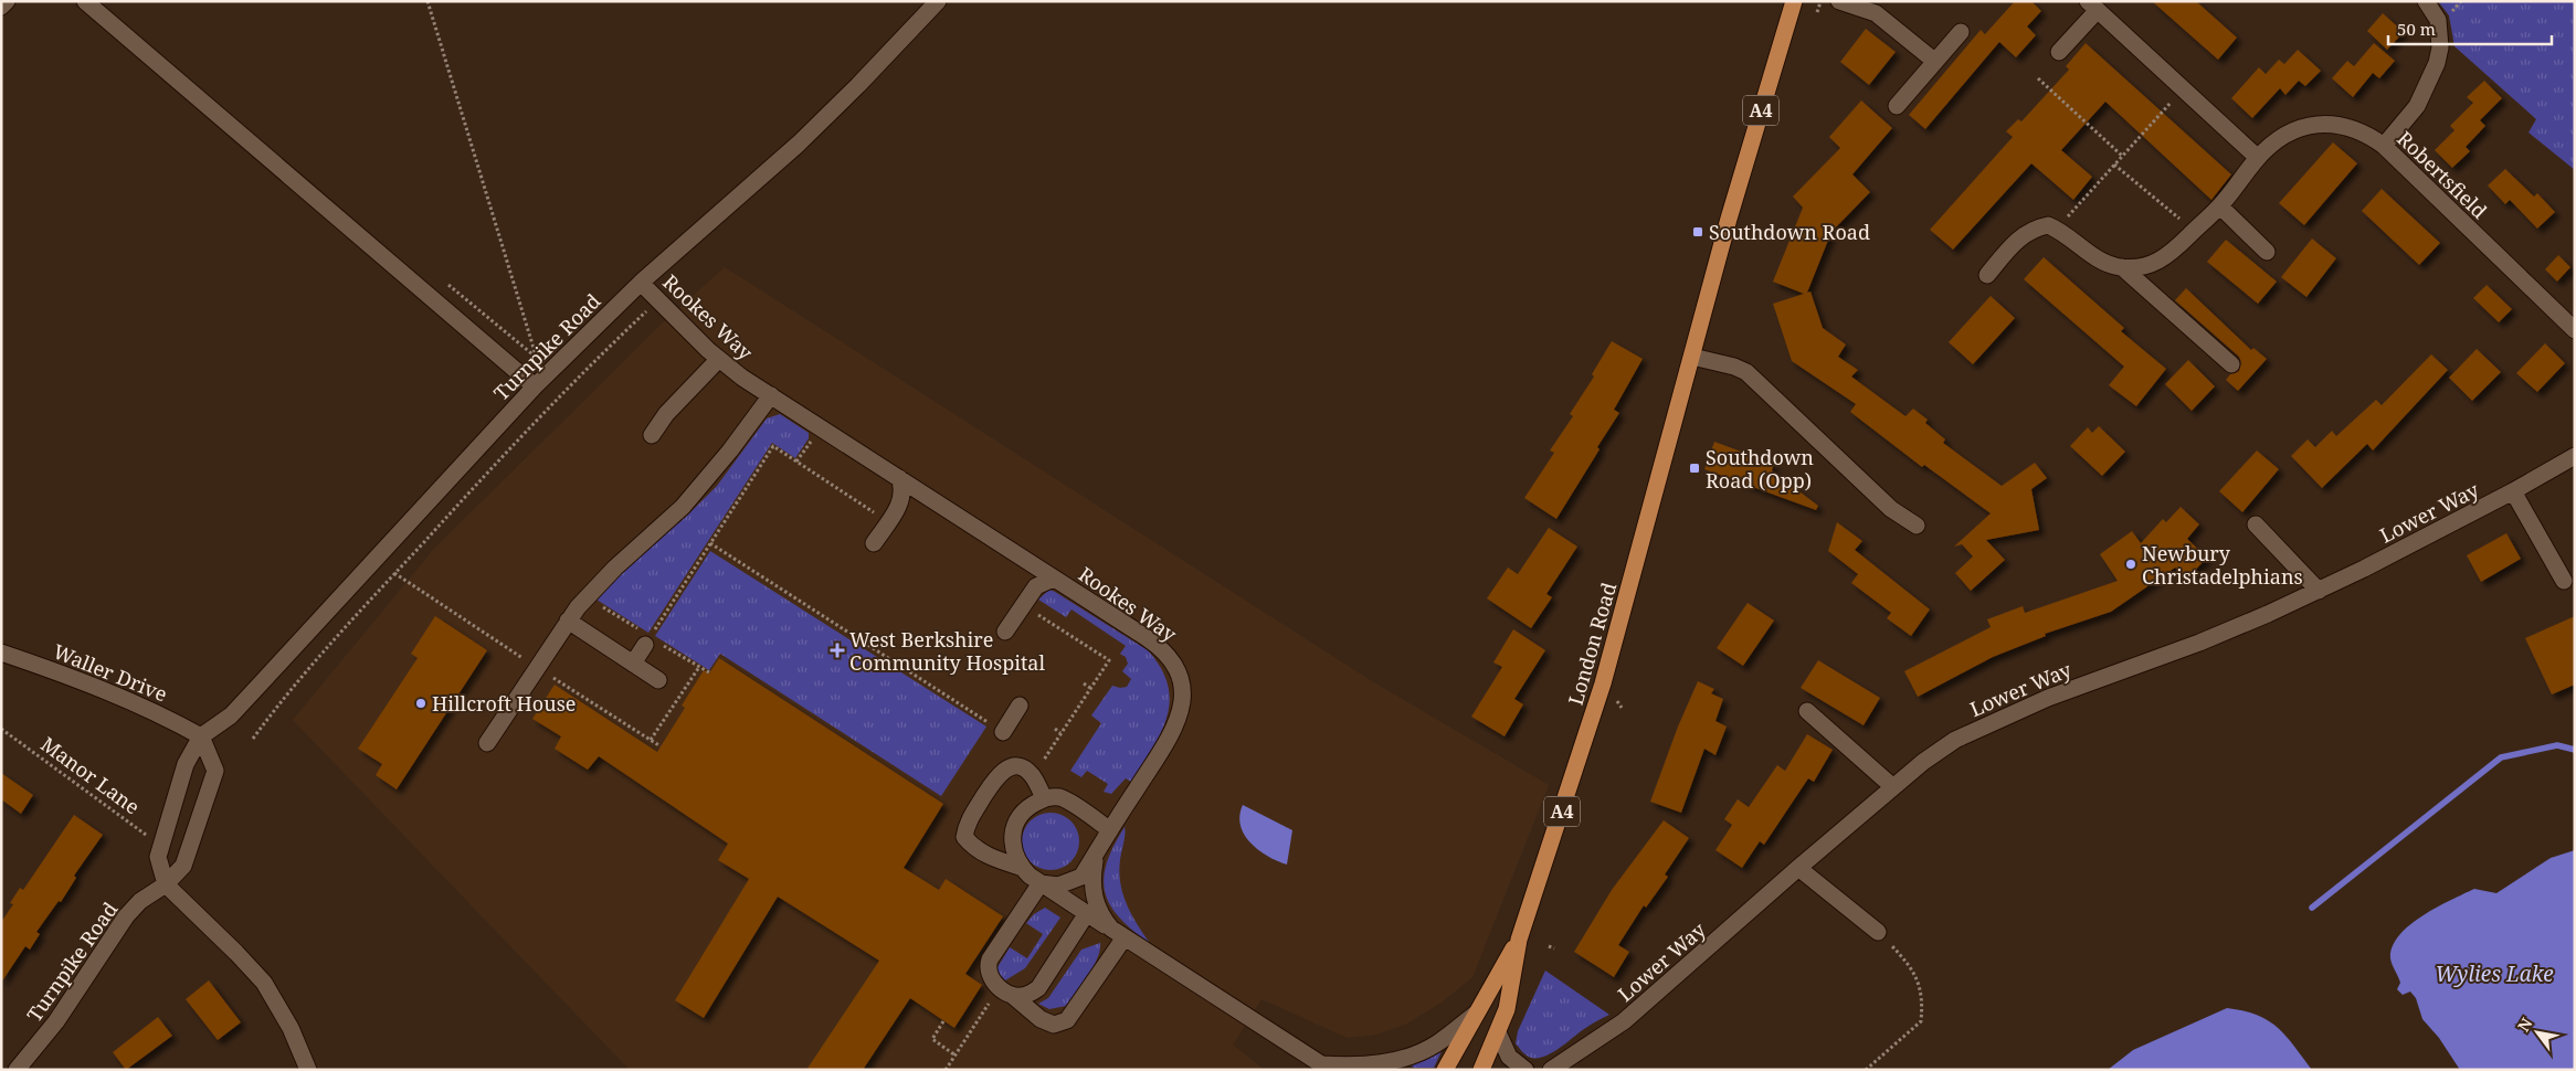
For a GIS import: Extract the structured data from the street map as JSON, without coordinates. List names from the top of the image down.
{
  "streets": {
    "main road": ["A4", "London Road"],
    "street": [
      "Robertsfield",
      "Rookes Way",
      "Turnpike Road",
      "Lower Way",
      "Waller Drive"
    ],
    "path": ["Manor Lane"]
  },
  "crossings": [
    ["A4", "London Road"],
    ["Rookes Way", "Turnpike Road"],
    ["Rookes Way", "London Road"],
    ["Turnpike Road", "Waller Drive"],
    ["Turnpike Road", "Manor Lane"]
  ],
  "water": ["Wylies Lake"],
  "places": {
    "transit": ["Southdown Road", "Southdown Road (Opp)"],
    "other": ["Newbury Christadelphians", "Hillcroft House"],
    "health": ["West Berkshire Community Hospital"]
  },
  "scale_bar": "50 m",
  "north": "top left"
}
